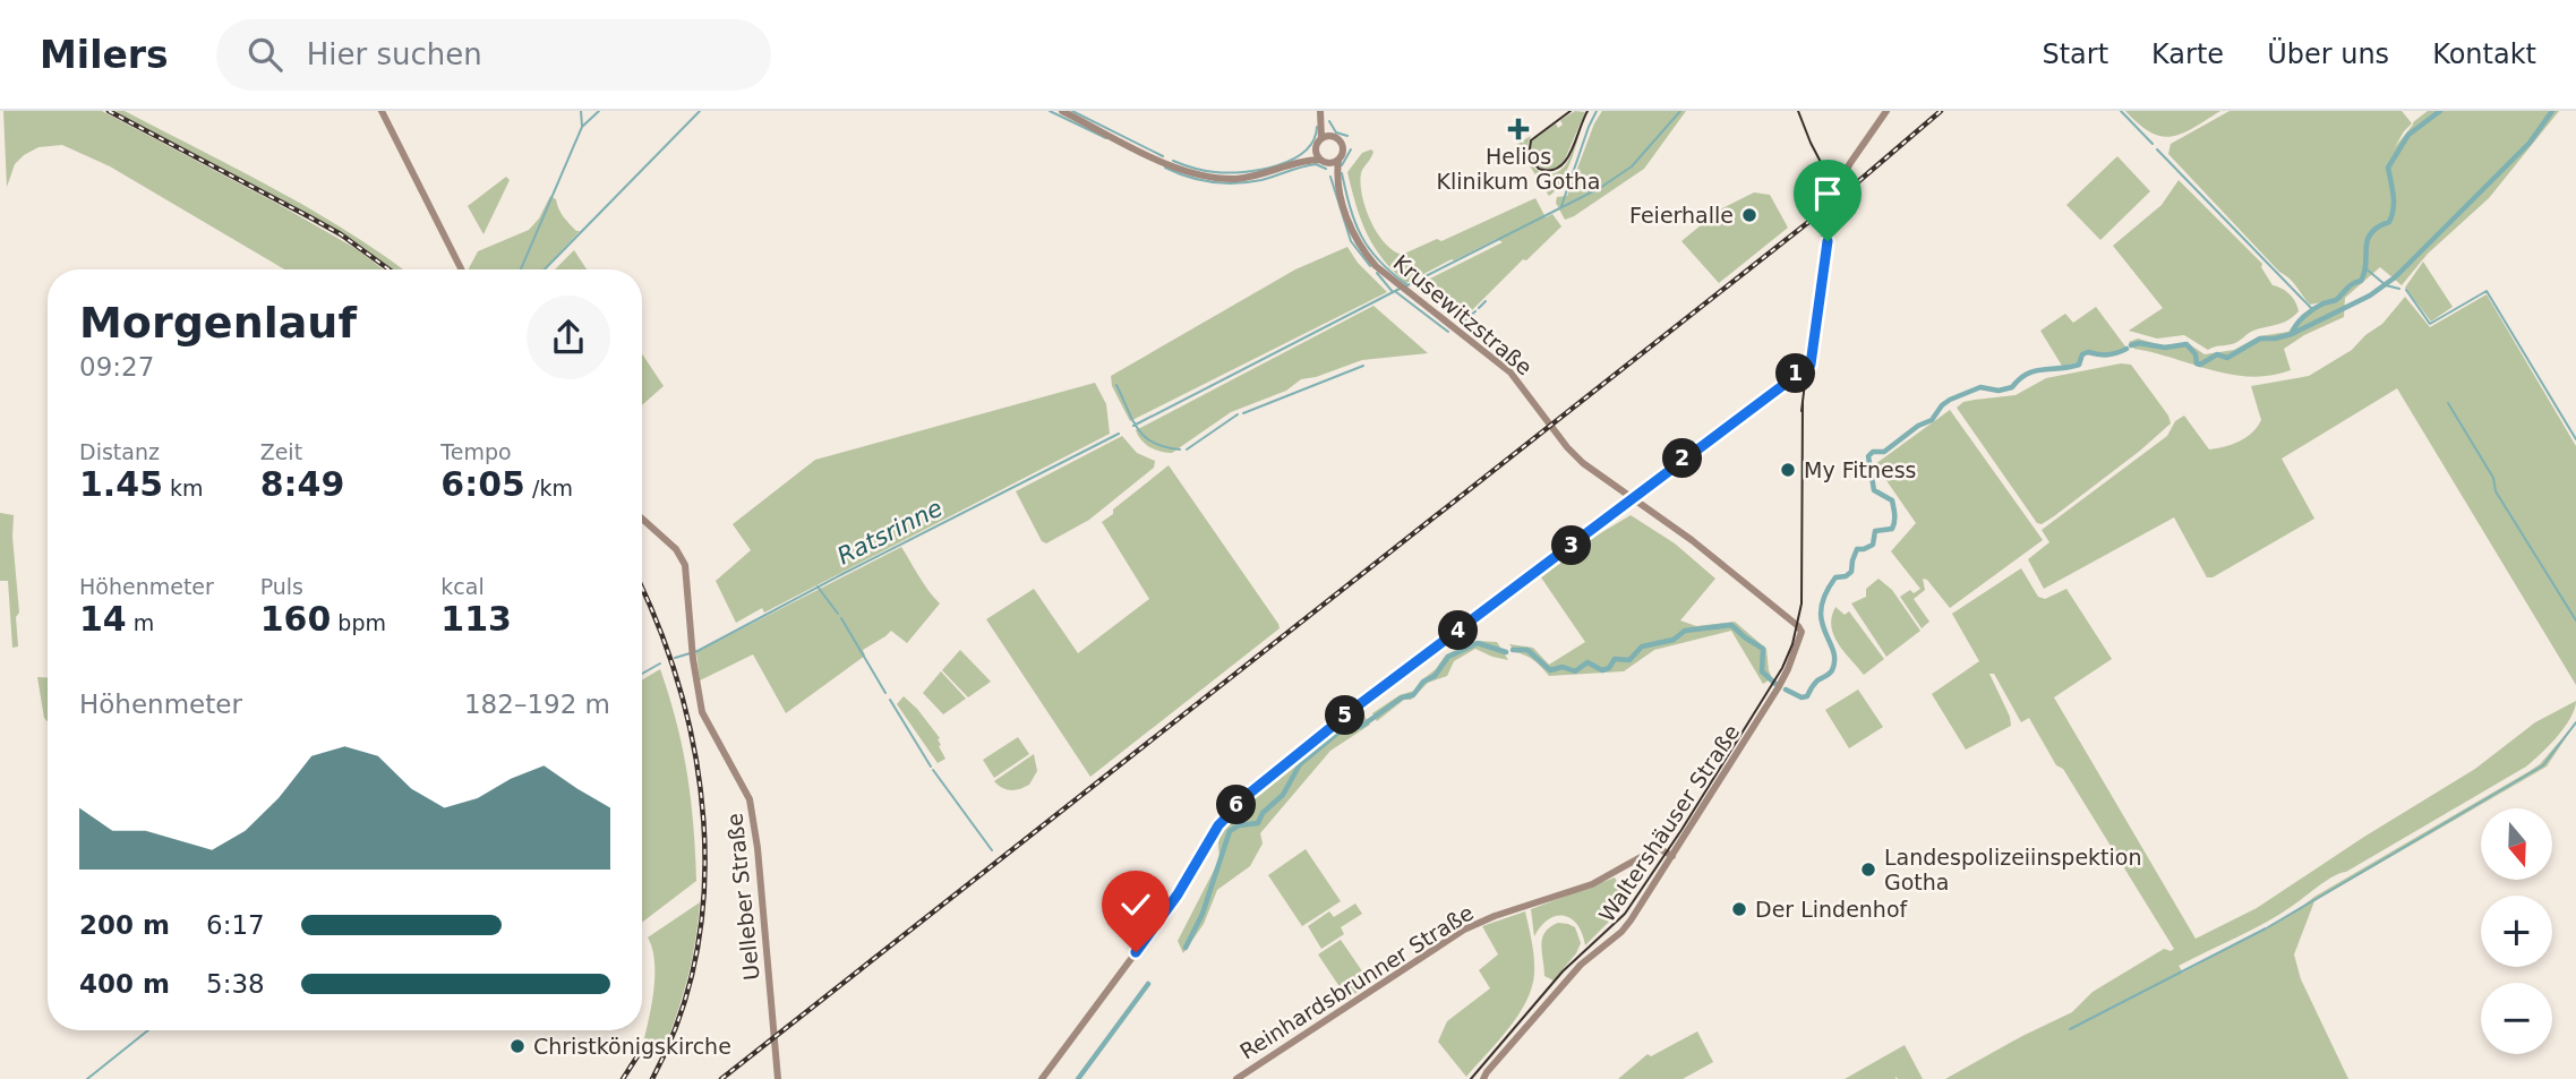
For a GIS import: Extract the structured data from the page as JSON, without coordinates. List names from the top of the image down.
{
  "streets": {
    "street": [
      "Krusewitzstraße",
      "Waltershäuser Straße",
      "Uelleber Straße",
      "Reinhardsbrunner Straße"
    ]
  },
  "crossings": [
    ["Krusewitzstraße", "Waltershäuser Straße"],
    ["Waltershäuser Straße", "Reinhardsbrunner Straße"]
  ],
  "water": ["Ratsrinne"],
  "places": {
    "health": ["Helios Klinikum Gotha"],
    "other": [
      "Feierhalle",
      "My Fitness",
      "Landespolizeiinspektion Gotha",
      "Der Lindenhof",
      "Christkönigskirche"
    ]
  },
  "north": "bottom",
  "page": {
    "header": "Milers",
    "search": "Hier suchen",
    "nav": [
      "Start",
      "Karte",
      "Über uns",
      "Kontakt"
    ],
    "heading": ["Morgenlauf", "09:27"],
    "pins": [
      "1",
      "2",
      "3",
      "4",
      "5",
      "6"
    ],
    "stats": [
      ["Distanz", "1.45 km"],
      ["Zeit", "8:49"],
      ["Tempo", "6:05 /km"],
      ["Höhenmeter", "14 m"],
      ["Puls", "160 bpm"],
      ["kcal", "113"]
    ],
    "chart": ["Höhenmeter", "182–192 m"],
    "map_buttons": ["+", "−"],
    "list": [
      {
        "name": "200 m",
        "note": "6:17"
      },
      {
        "name": "400 m",
        "note": "5:38"
      }
    ]
  }
}
